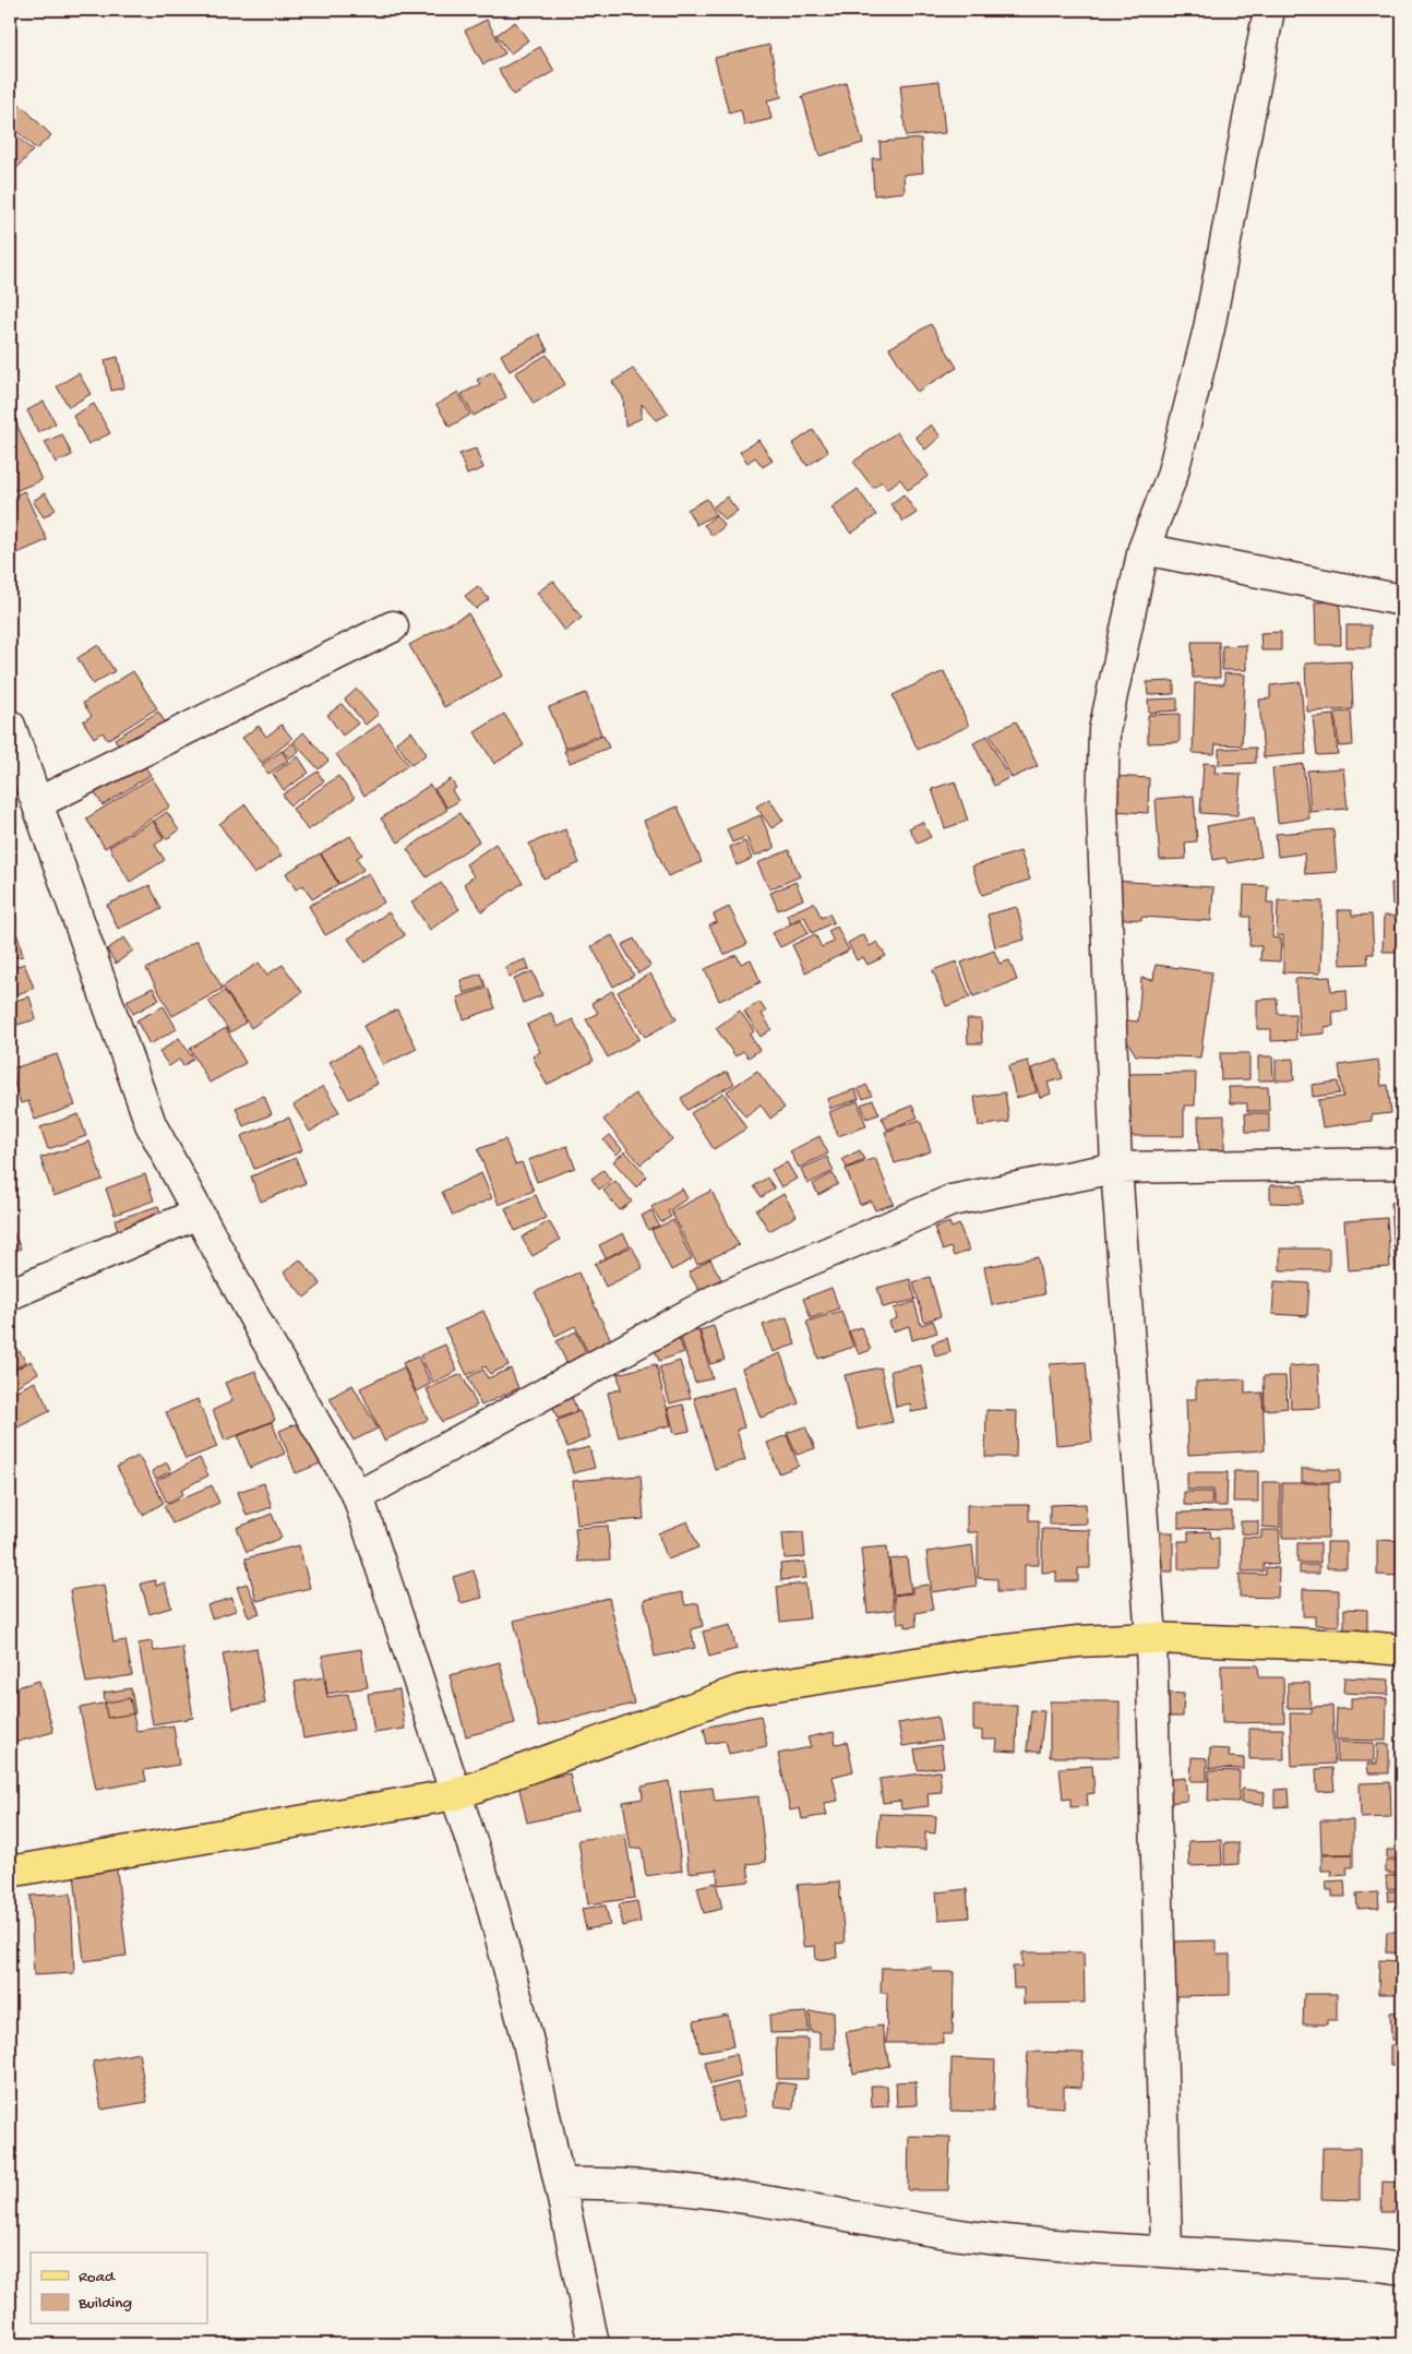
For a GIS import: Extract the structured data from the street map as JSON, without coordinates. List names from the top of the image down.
{
  "legend": ["Road", "Building"]
}
